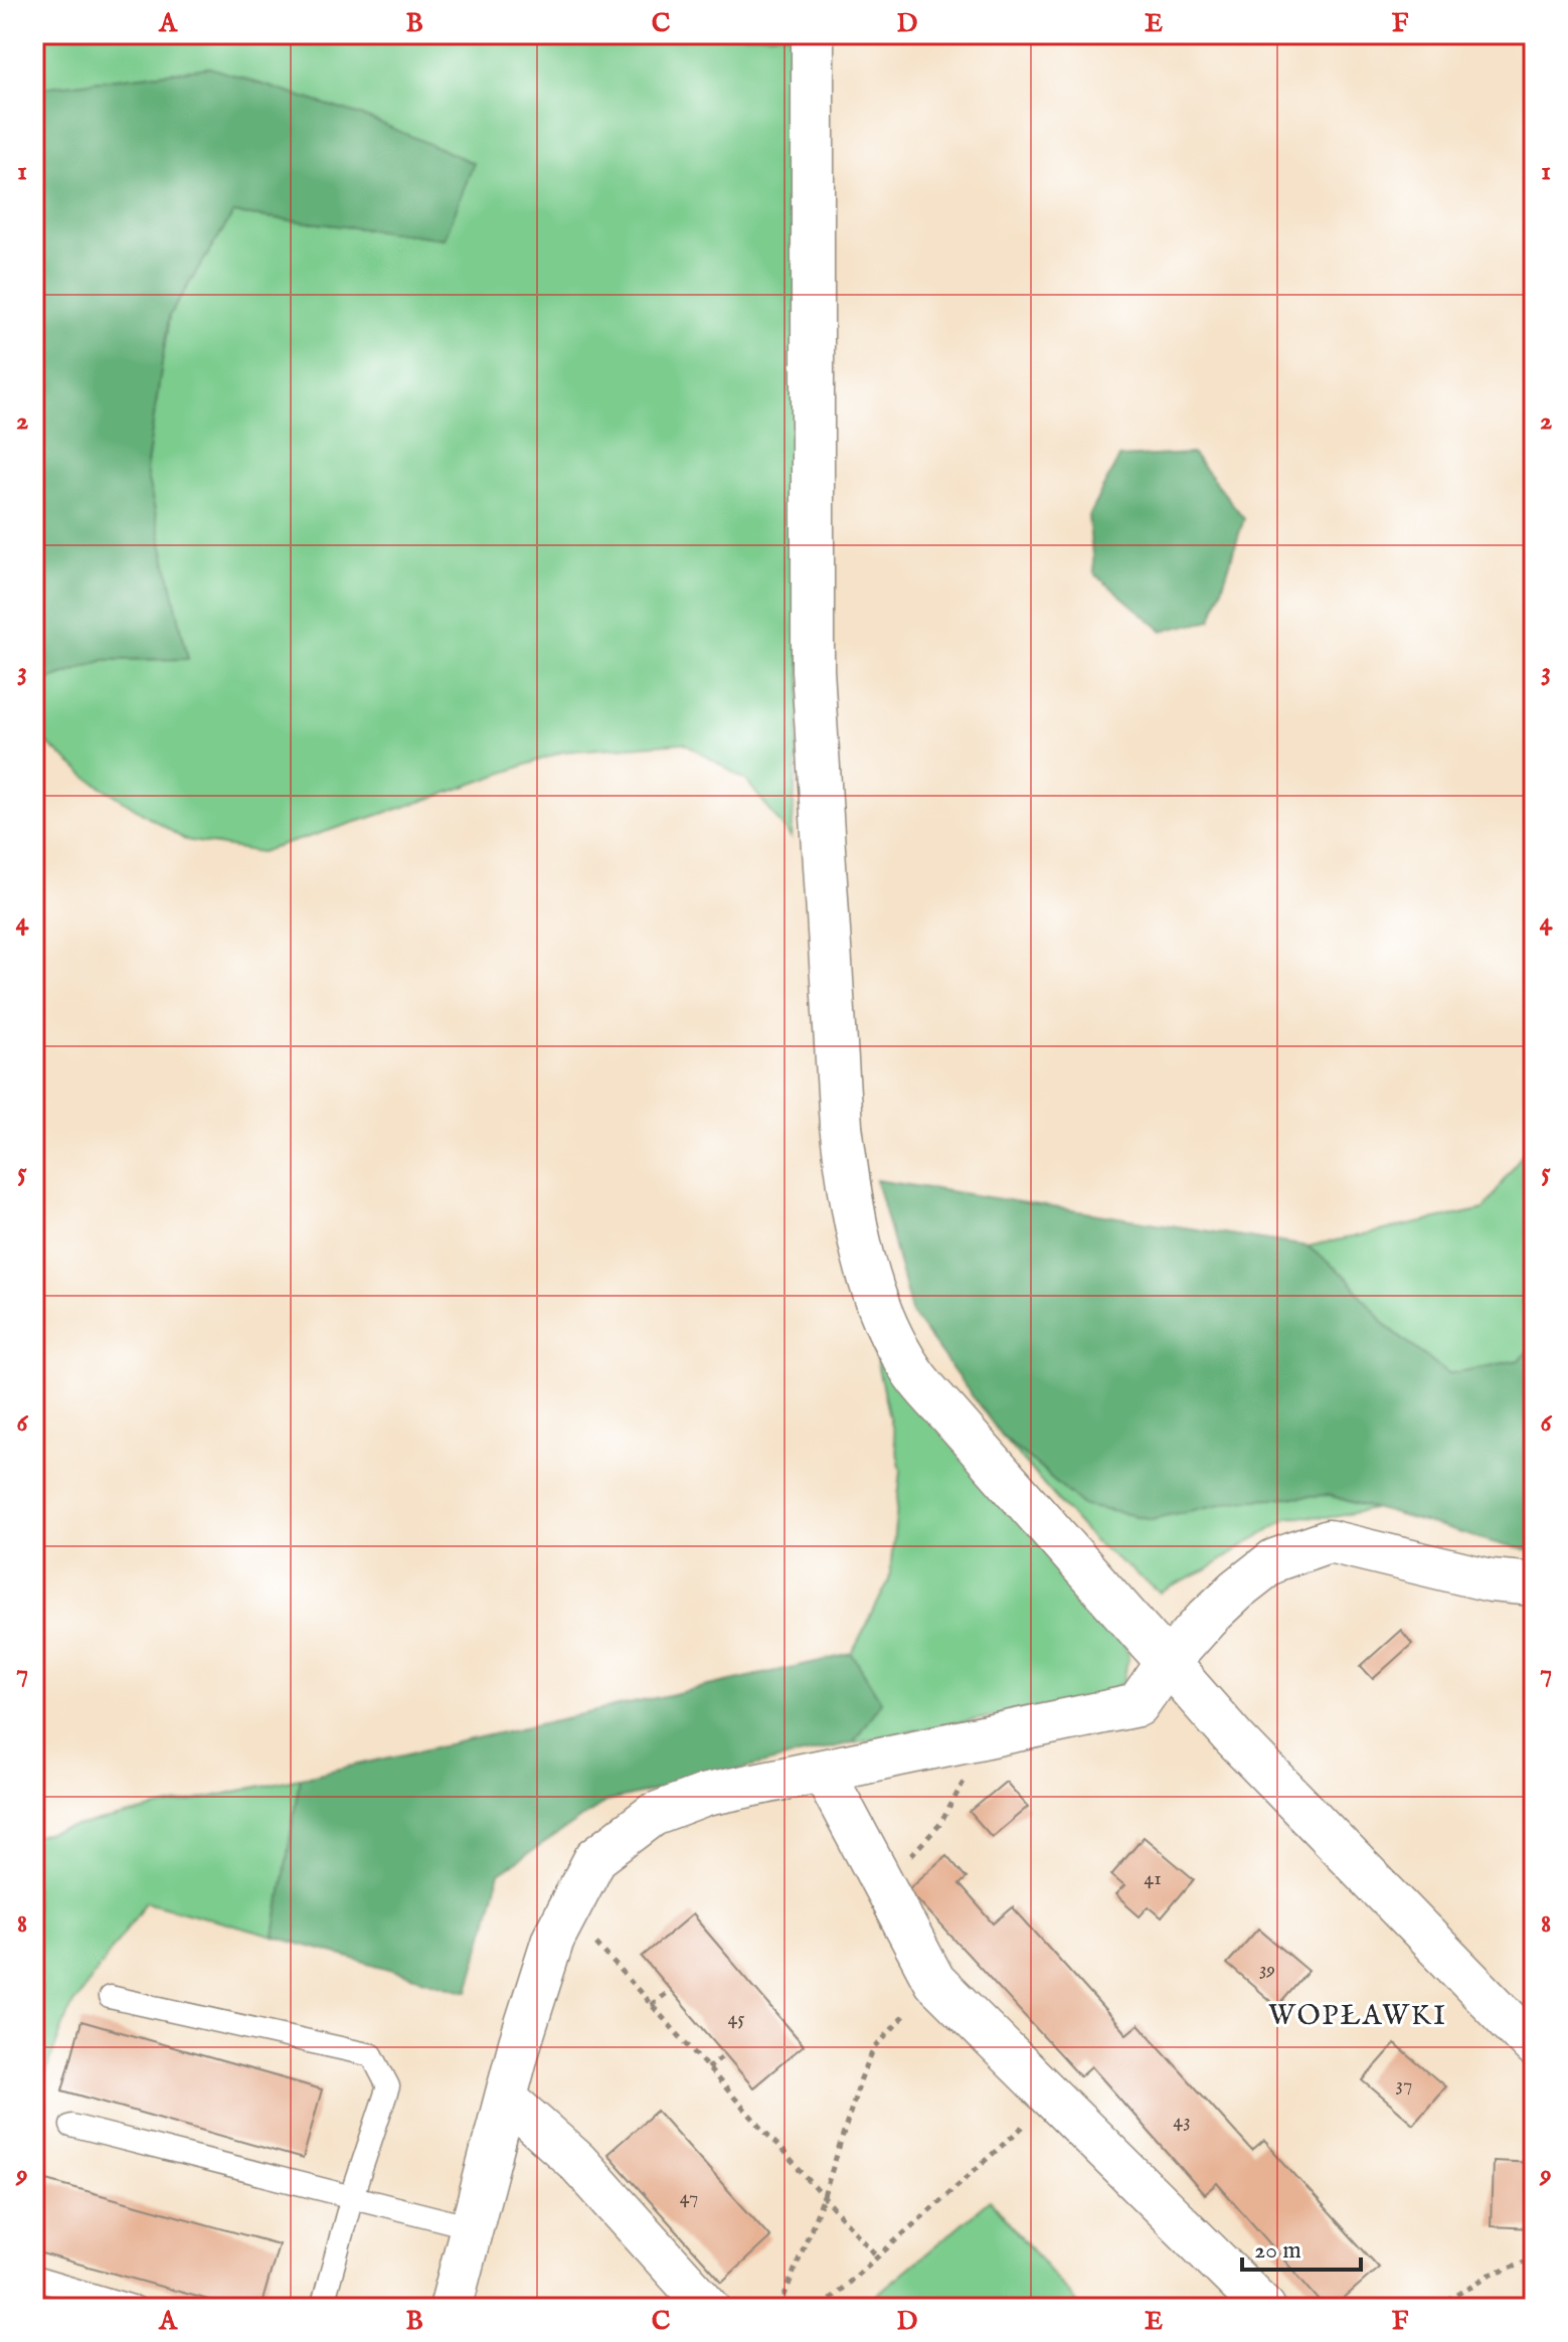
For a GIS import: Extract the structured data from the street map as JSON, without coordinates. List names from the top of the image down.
{
  "districts": ["WOPŁAWKI"],
  "house_numbers": [
    "41",
    "39",
    "45",
    "37",
    "43",
    "47"
  ],
  "scale_bar": "20 m",
  "grid": {
    "columns": [
      "A",
      "B",
      "C",
      "D",
      "E",
      "F"
    ],
    "rows": [
      "1",
      "2",
      "3",
      "4",
      "5",
      "6",
      "7",
      "8",
      "9"
    ]
  }
}
